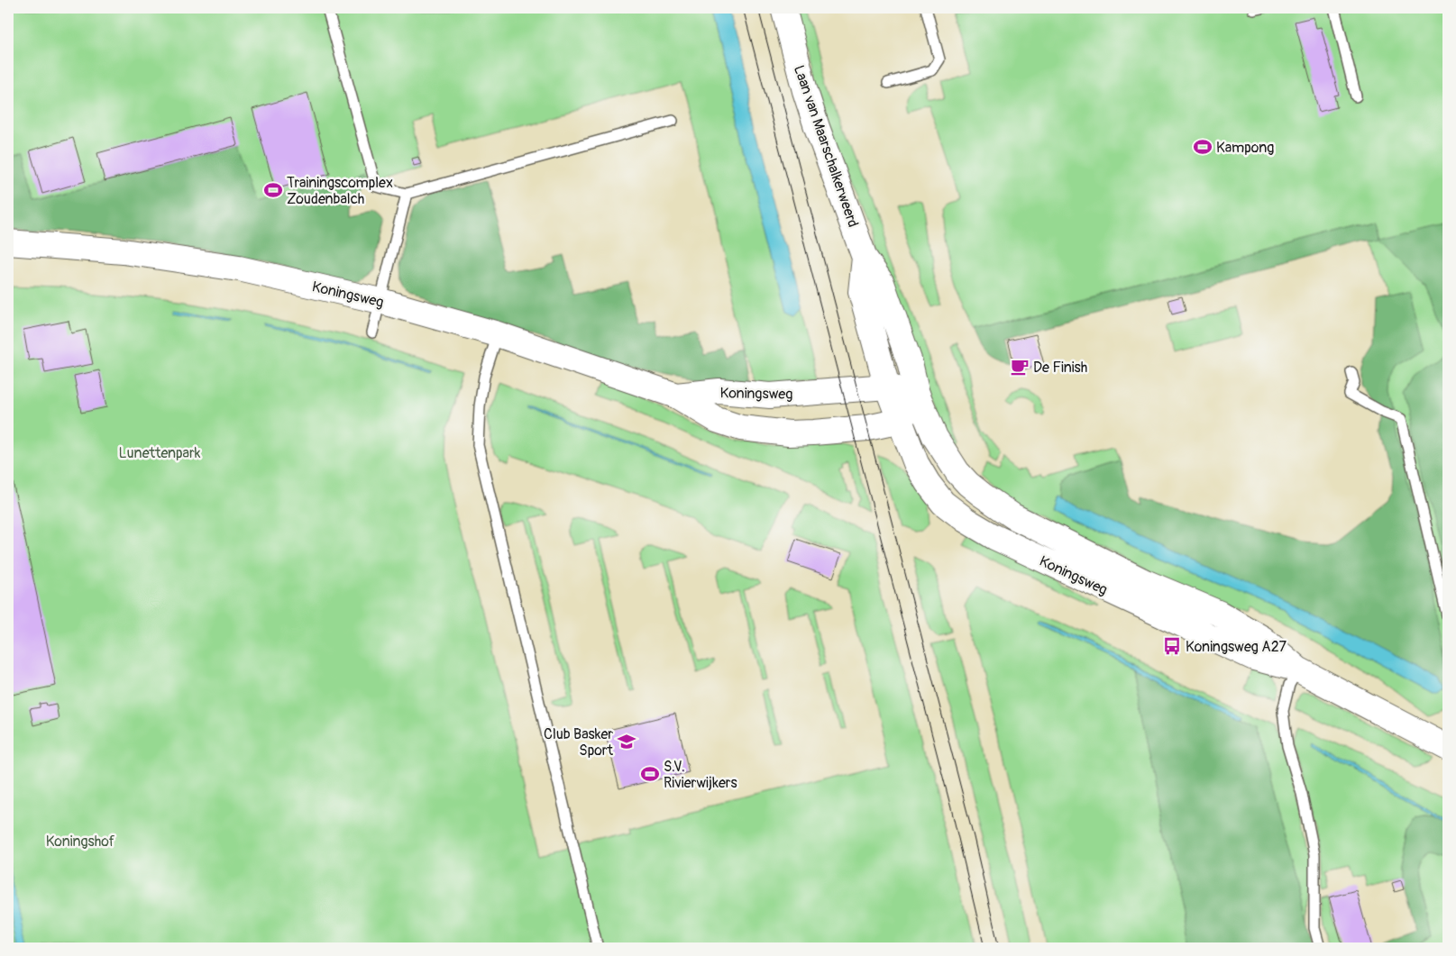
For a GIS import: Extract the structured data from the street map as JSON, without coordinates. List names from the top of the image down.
{
  "streets": {
    "main road": ["Laan van Maarschalkerweerd", "Koningsweg"]
  },
  "crossings": [
    ["Laan van Maarschalkerweerd", "Koningsweg"]
  ],
  "parks": ["Lunettenpark", "Koningshof"],
  "places": {
    "sports": ["Kampong", "Trainingscomplex Zoudenbalch", "S.V. Rivierwijkers"],
    "cafe": ["De Finish"],
    "bus stop": ["Koningsweg A27"],
    "school or university": ["Club Basker Sport"]
  }
}
